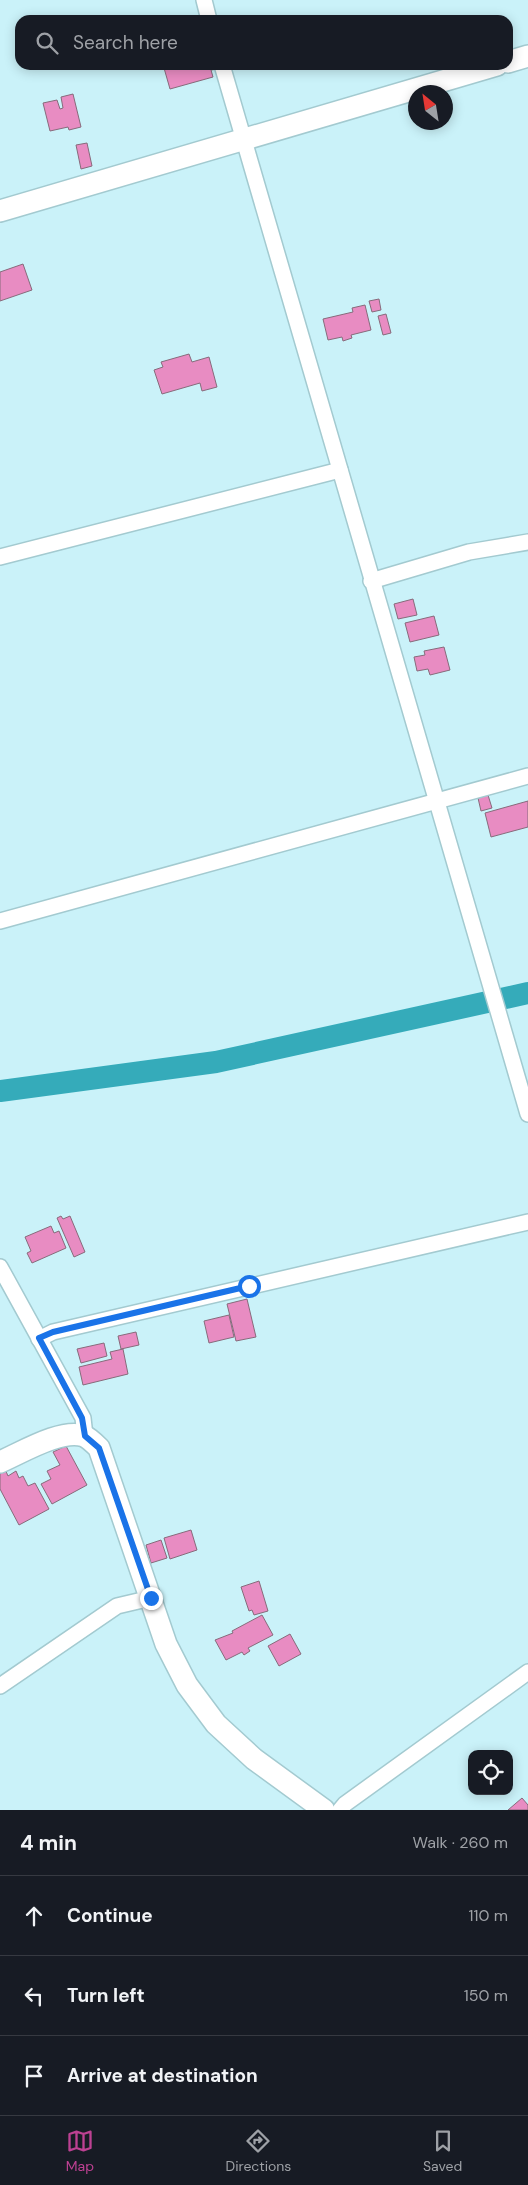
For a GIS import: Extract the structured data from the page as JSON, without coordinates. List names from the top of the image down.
{
  "north": "top left",
  "page": {
    "search": "Search here",
    "heading": ["4 min", "Walk · 260 m"],
    "list": [
      ["Continue", "110 m"],
      ["Turn left", "150 m"],
      "Arrive at destination"
    ],
    "nav": ["Map", "Directions", "Saved"]
  }
}
